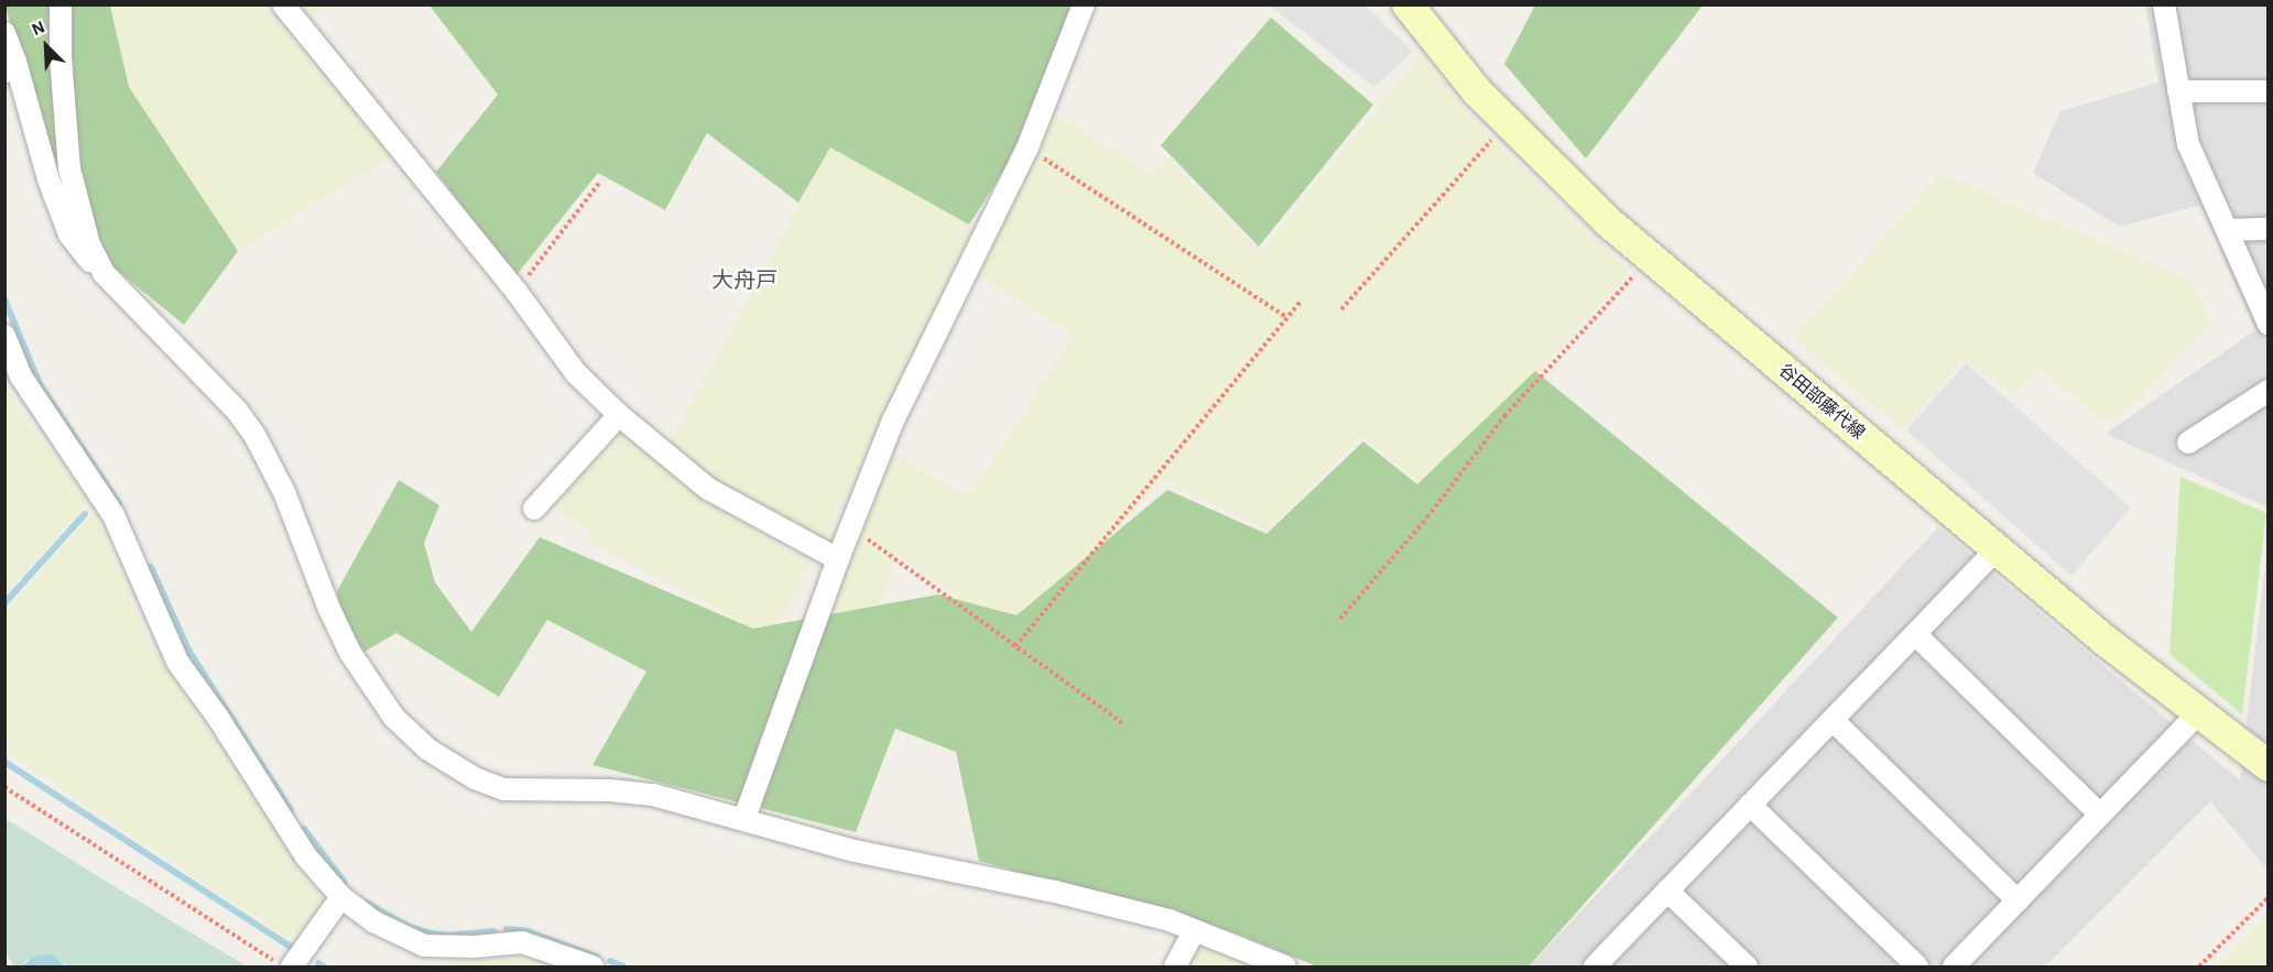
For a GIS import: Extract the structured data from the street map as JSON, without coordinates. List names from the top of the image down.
{
  "streets": {
    "main road": ["谷田部藤代線"]
  },
  "districts": ["大舟戸"],
  "north": "top left"
}
